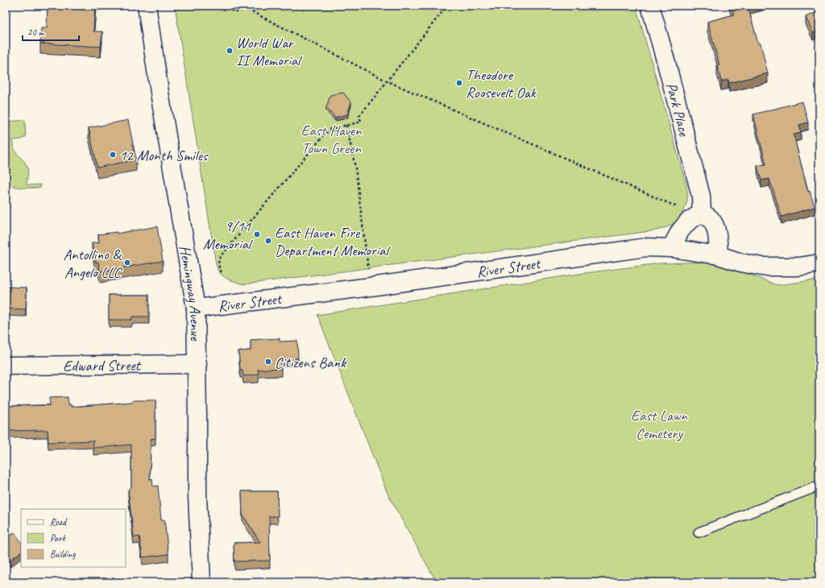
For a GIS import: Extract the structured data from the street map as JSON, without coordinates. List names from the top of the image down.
{
  "streets": {
    "street": [
      "Park Place",
      "River Street",
      "Hemingway Avenue",
      "Edward Street"
    ]
  },
  "crossings": [
    ["River Street", "Hemingway Avenue"],
    ["Hemingway Avenue", "Edward Street"]
  ],
  "parks": ["East Haven Town Green", "East Lawn Cemetery"],
  "places": [
    "World War II Memorial",
    "Theodore Roosevelt Oak",
    "12 Month Smiles",
    "9/11 Memorial",
    "East Haven Fire Department Memorial",
    "Antollino & Angelo LLC",
    "Citizens Bank"
  ],
  "legend": ["Road", "Park", "Building"],
  "scale_bar": "20 m"
}
